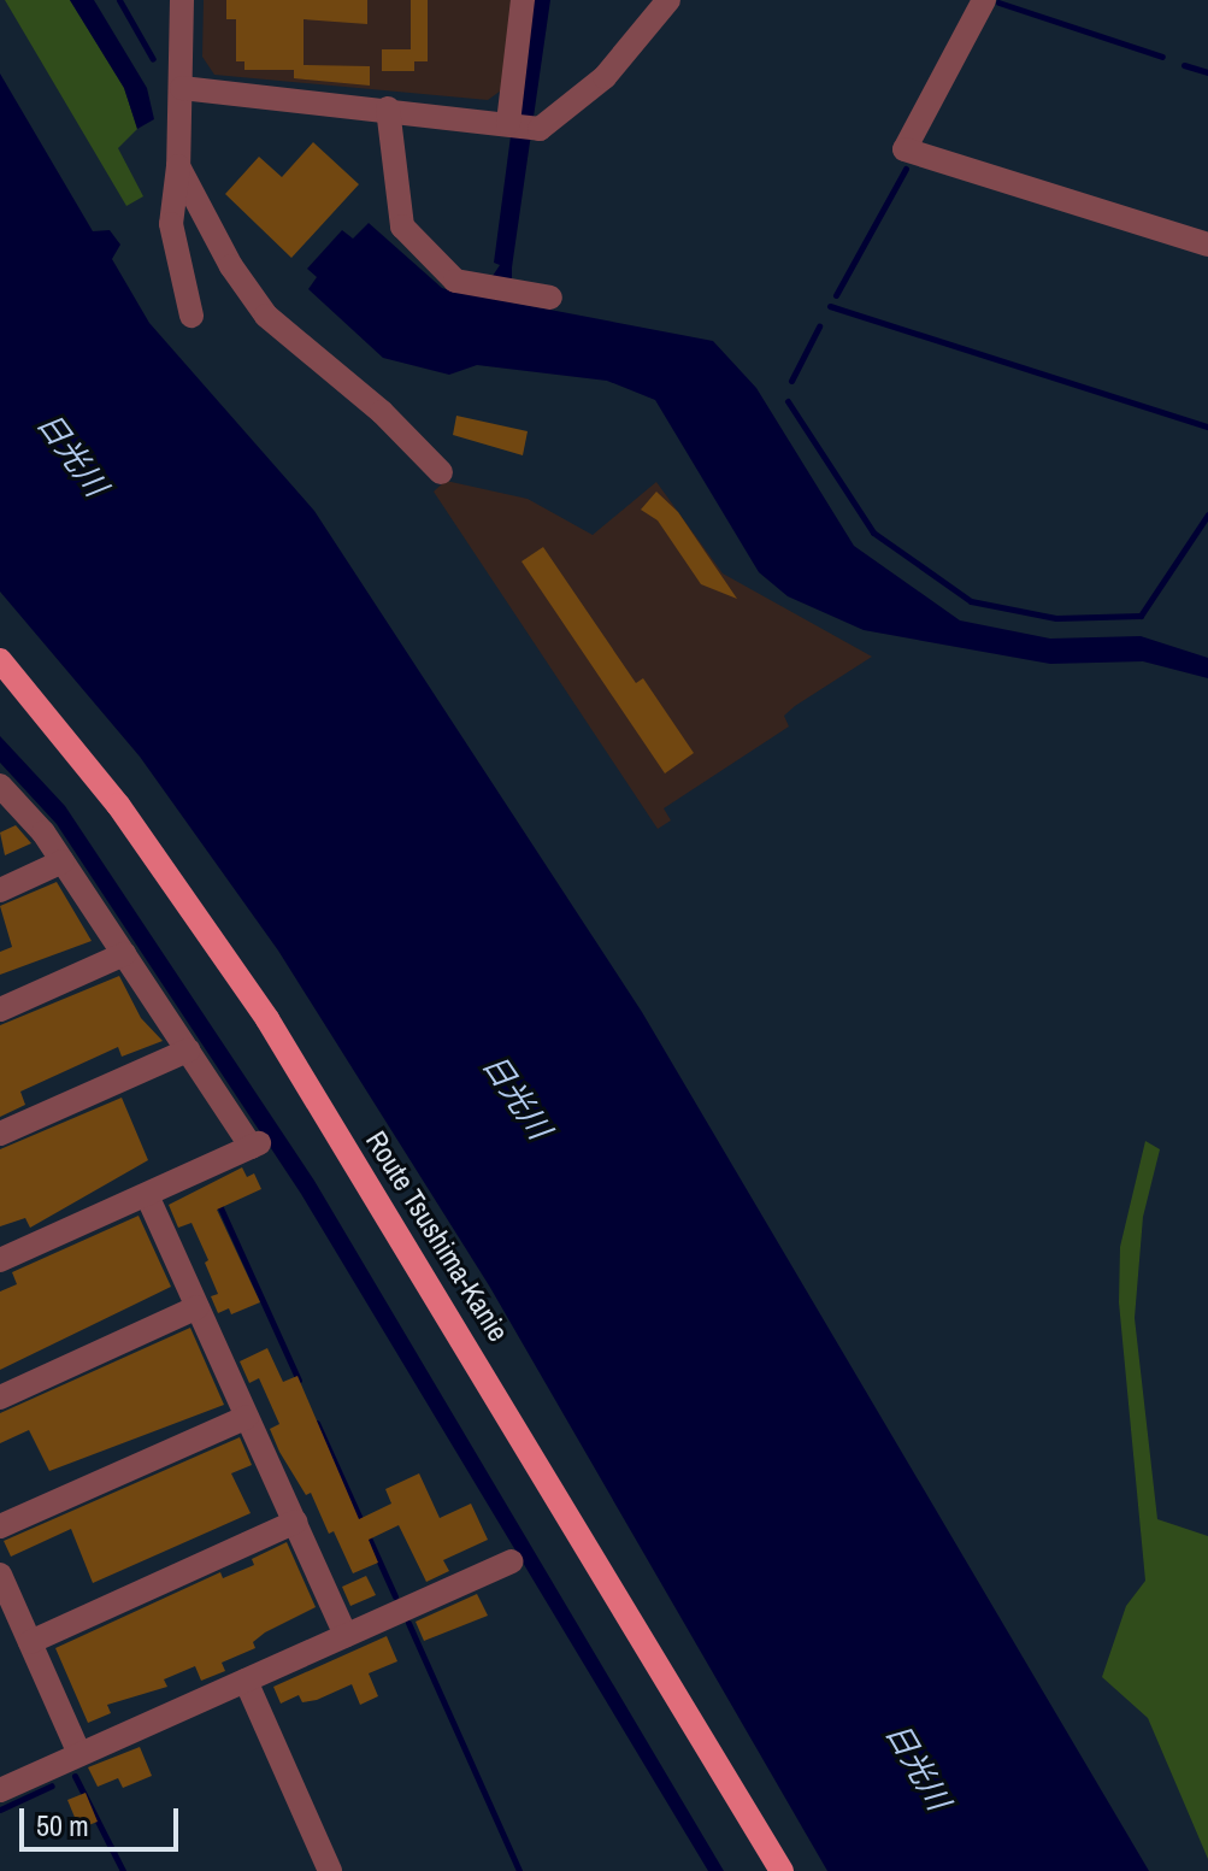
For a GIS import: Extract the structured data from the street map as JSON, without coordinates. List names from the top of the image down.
{
  "streets": {
    "main road": ["Route Tsushima-Kanie"]
  },
  "water": ["日光川"],
  "scale_bar": "50 m"
}
